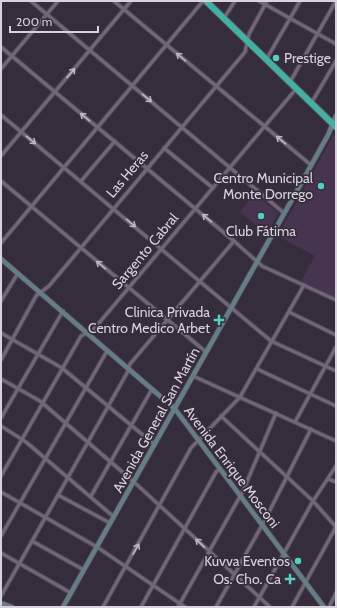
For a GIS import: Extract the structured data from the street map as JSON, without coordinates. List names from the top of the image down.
{
  "streets": {
    "main road": ["Avenida General San Martín", "Avenida Enrique Mosconi"],
    "street": ["Las Heras", "Sargento Cabral"]
  },
  "crossings": [
    ["Las Heras", "Avenida Enrique Mosconi"],
    ["Sargento Cabral", "Avenida Enrique Mosconi"],
    ["Avenida General San Martín", "Avenida Enrique Mosconi"]
  ],
  "places": {
    "other": [
      "Prestige",
      "Centro Municipal Monte Dorrego",
      "Club Fátima",
      "Kuvva Eventos"
    ],
    "health": ["Clinica Privada Centro Medico Arbet", "Os. Cho. Ca"]
  },
  "scale_bar": "200 m"
}
